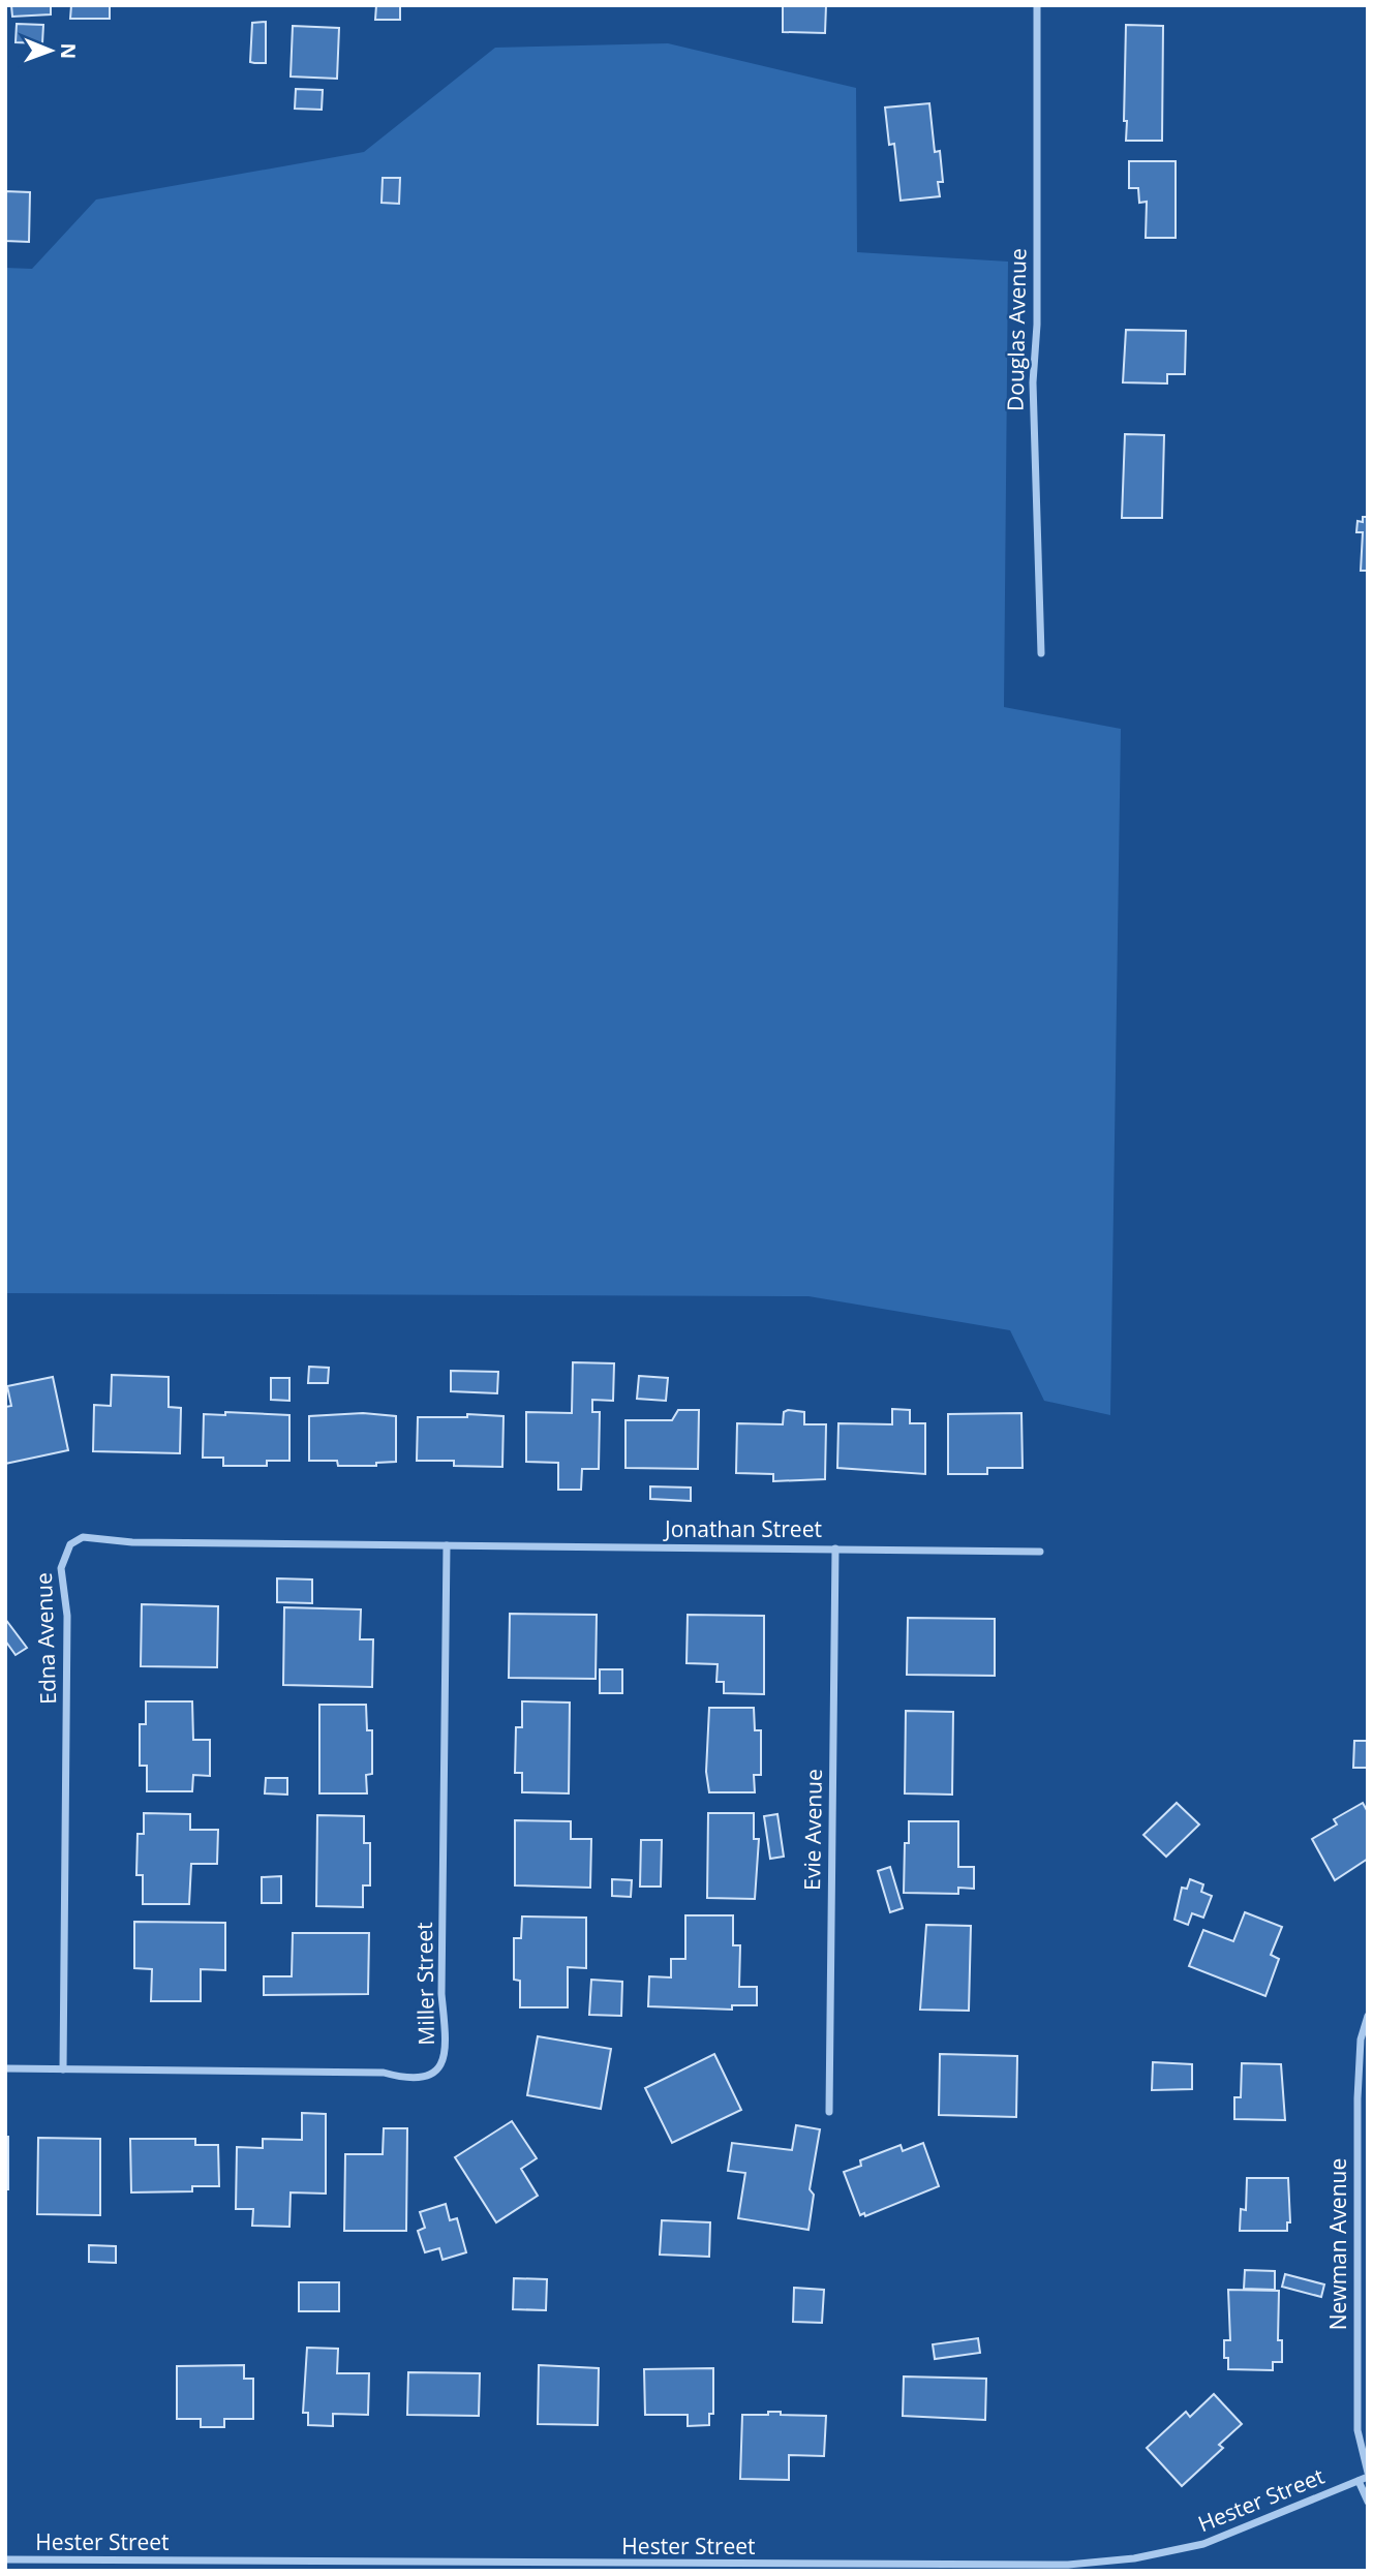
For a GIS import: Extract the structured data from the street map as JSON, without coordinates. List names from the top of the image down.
{
  "streets": {
    "street": [
      "Douglas Avenue",
      "Jonathan Street",
      "Edna Avenue",
      "Evie Avenue",
      "Miller Street",
      "Newman Avenue",
      "Hester Street"
    ]
  },
  "crossings": [
    ["Jonathan Street", "Edna Avenue"],
    ["Jonathan Street", "Evie Avenue"],
    ["Jonathan Street", "Miller Street"],
    ["Edna Avenue", "Miller Street"],
    ["Newman Avenue", "Hester Street"]
  ],
  "north": "right"
}
